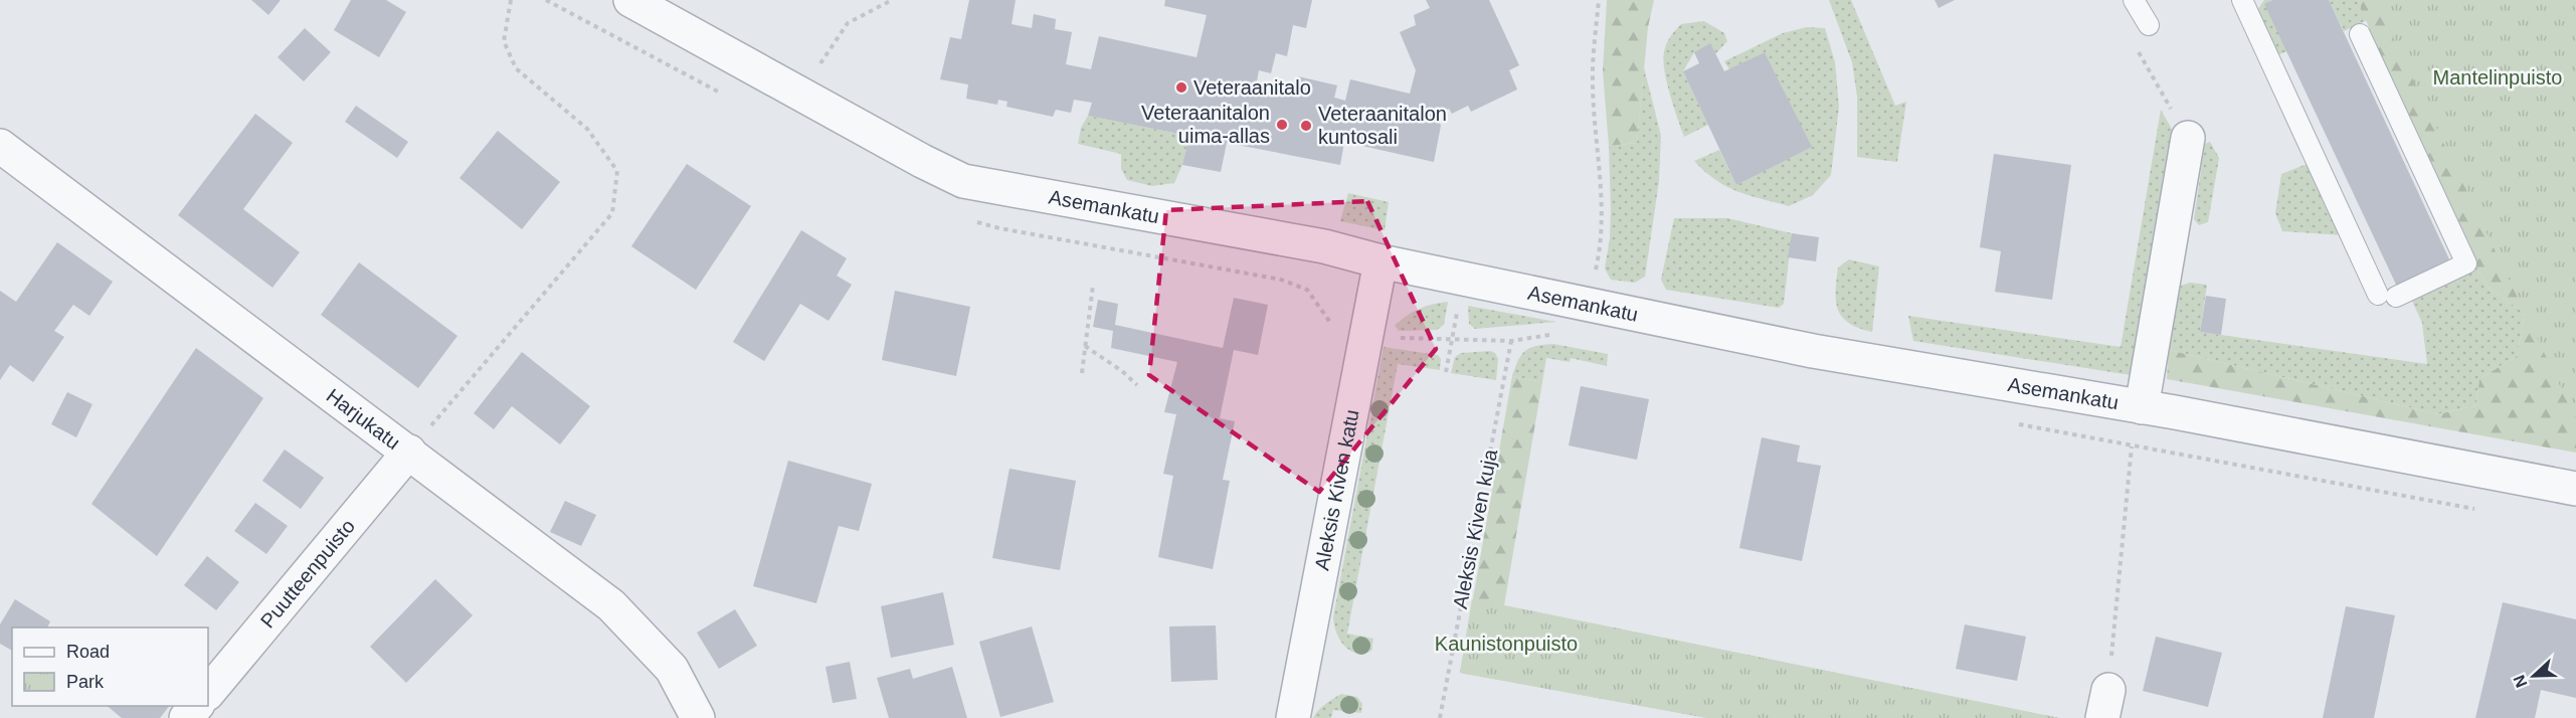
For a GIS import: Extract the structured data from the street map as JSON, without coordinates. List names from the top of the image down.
{
  "streets": {
    "street": [
      "Asemankatu",
      "Harjukatu",
      "Aleksis Kiven katu",
      "Puutteenpuisto"
    ],
    "path": ["Aleksis Kiven kuja"]
  },
  "crossings": [
    ["Asemankatu", "Aleksis Kiven katu"],
    ["Harjukatu", "Puutteenpuisto"]
  ],
  "parks": ["Mantelinpuisto", "Kaunistonpuisto"],
  "places": ["Veteraanitalo", "Veteraanitalon uima-allas", "Veteraanitalon kuntosali"],
  "legend": ["Road", "Park"],
  "north": "left"
}
